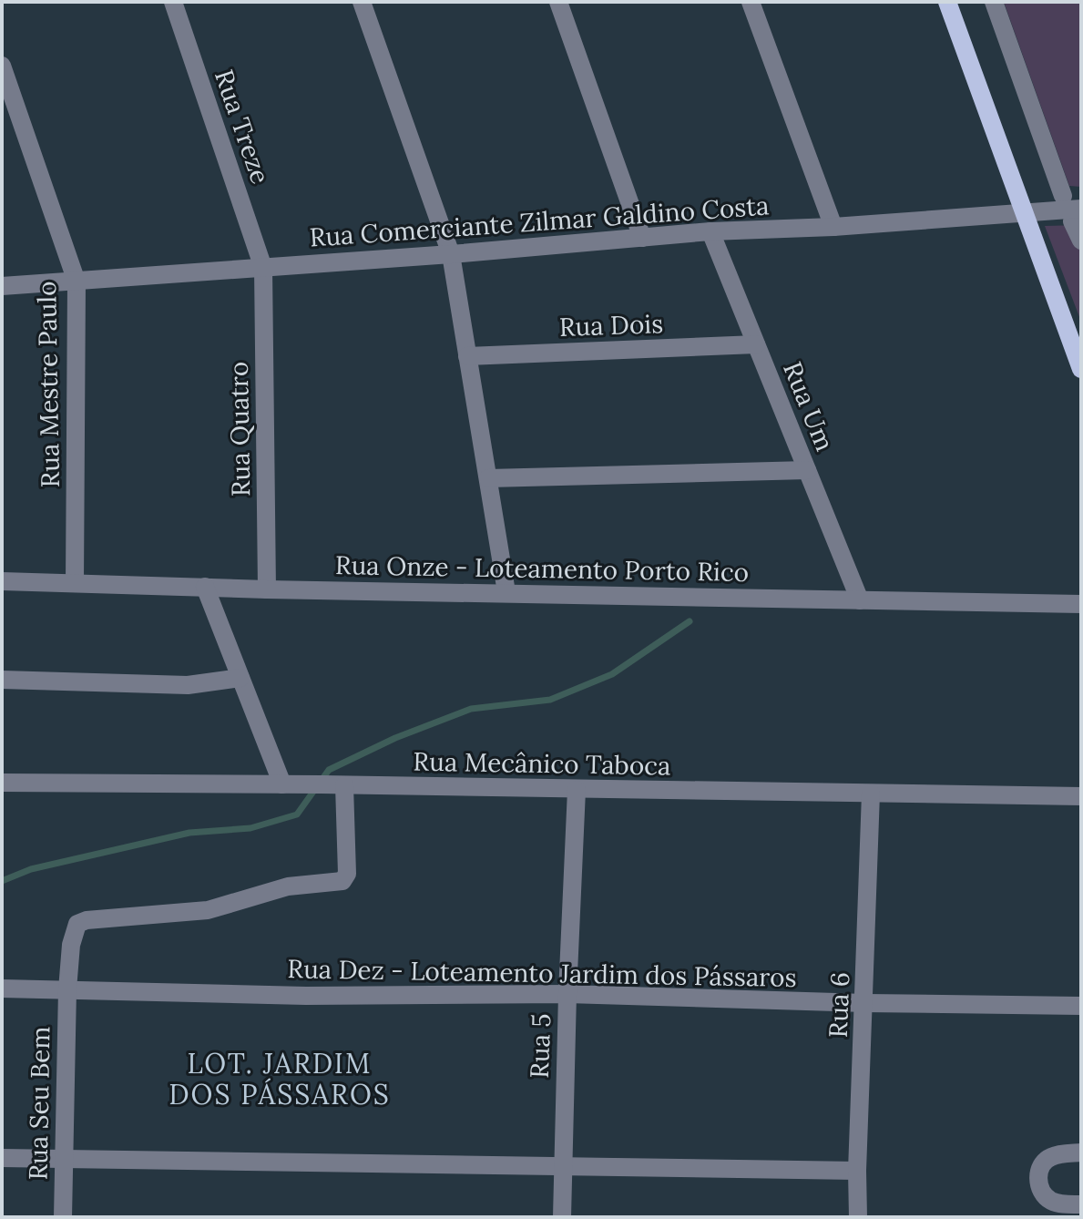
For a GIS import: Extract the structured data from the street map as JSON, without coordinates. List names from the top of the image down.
{
  "streets": {
    "street": [
      "Rua Treze",
      "Rua Comerciante Zilmar Galdino Costa",
      "Rua Dois",
      "Rua Mestre Paulo",
      "Rua Um",
      "Rua Quatro",
      "Rua Onze - Loteamento Porto Rico",
      "Rua Mecânico Taboca",
      "Rua Dez - Loteamento Jardim dos Pássaros",
      "Rua 6",
      "Rua 5",
      "Rua Seu Bem"
    ]
  },
  "crossings": [
    ["Rua Treze", "Rua Comerciante Zilmar Galdino Costa"],
    ["Rua Treze", "Rua Quatro"],
    ["Rua Comerciante Zilmar Galdino Costa", "Rua Mestre Paulo"],
    ["Rua Comerciante Zilmar Galdino Costa", "Rua Um"],
    ["Rua Comerciante Zilmar Galdino Costa", "Rua Quatro"],
    ["Rua Dois", "Rua Um"],
    ["Rua Mestre Paulo", "Rua Onze - Loteamento Porto Rico"],
    ["Rua Um", "Rua Onze - Loteamento Porto Rico"],
    ["Rua Quatro", "Rua Onze - Loteamento Porto Rico"],
    ["Rua Mecânico Taboca", "Rua 6"],
    ["Rua Mecânico Taboca", "Rua 5"],
    ["Rua Mecânico Taboca", "Rua Seu Bem"],
    ["Rua Dez - Loteamento Jardim dos Pássaros", "Rua 6"],
    ["Rua Dez - Loteamento Jardim dos Pássaros", "Rua 5"],
    ["Rua Dez - Loteamento Jardim dos Pássaros", "Rua Seu Bem"]
  ],
  "districts": ["LOT. JARDIM DOS PÁSSAROS"]
}
